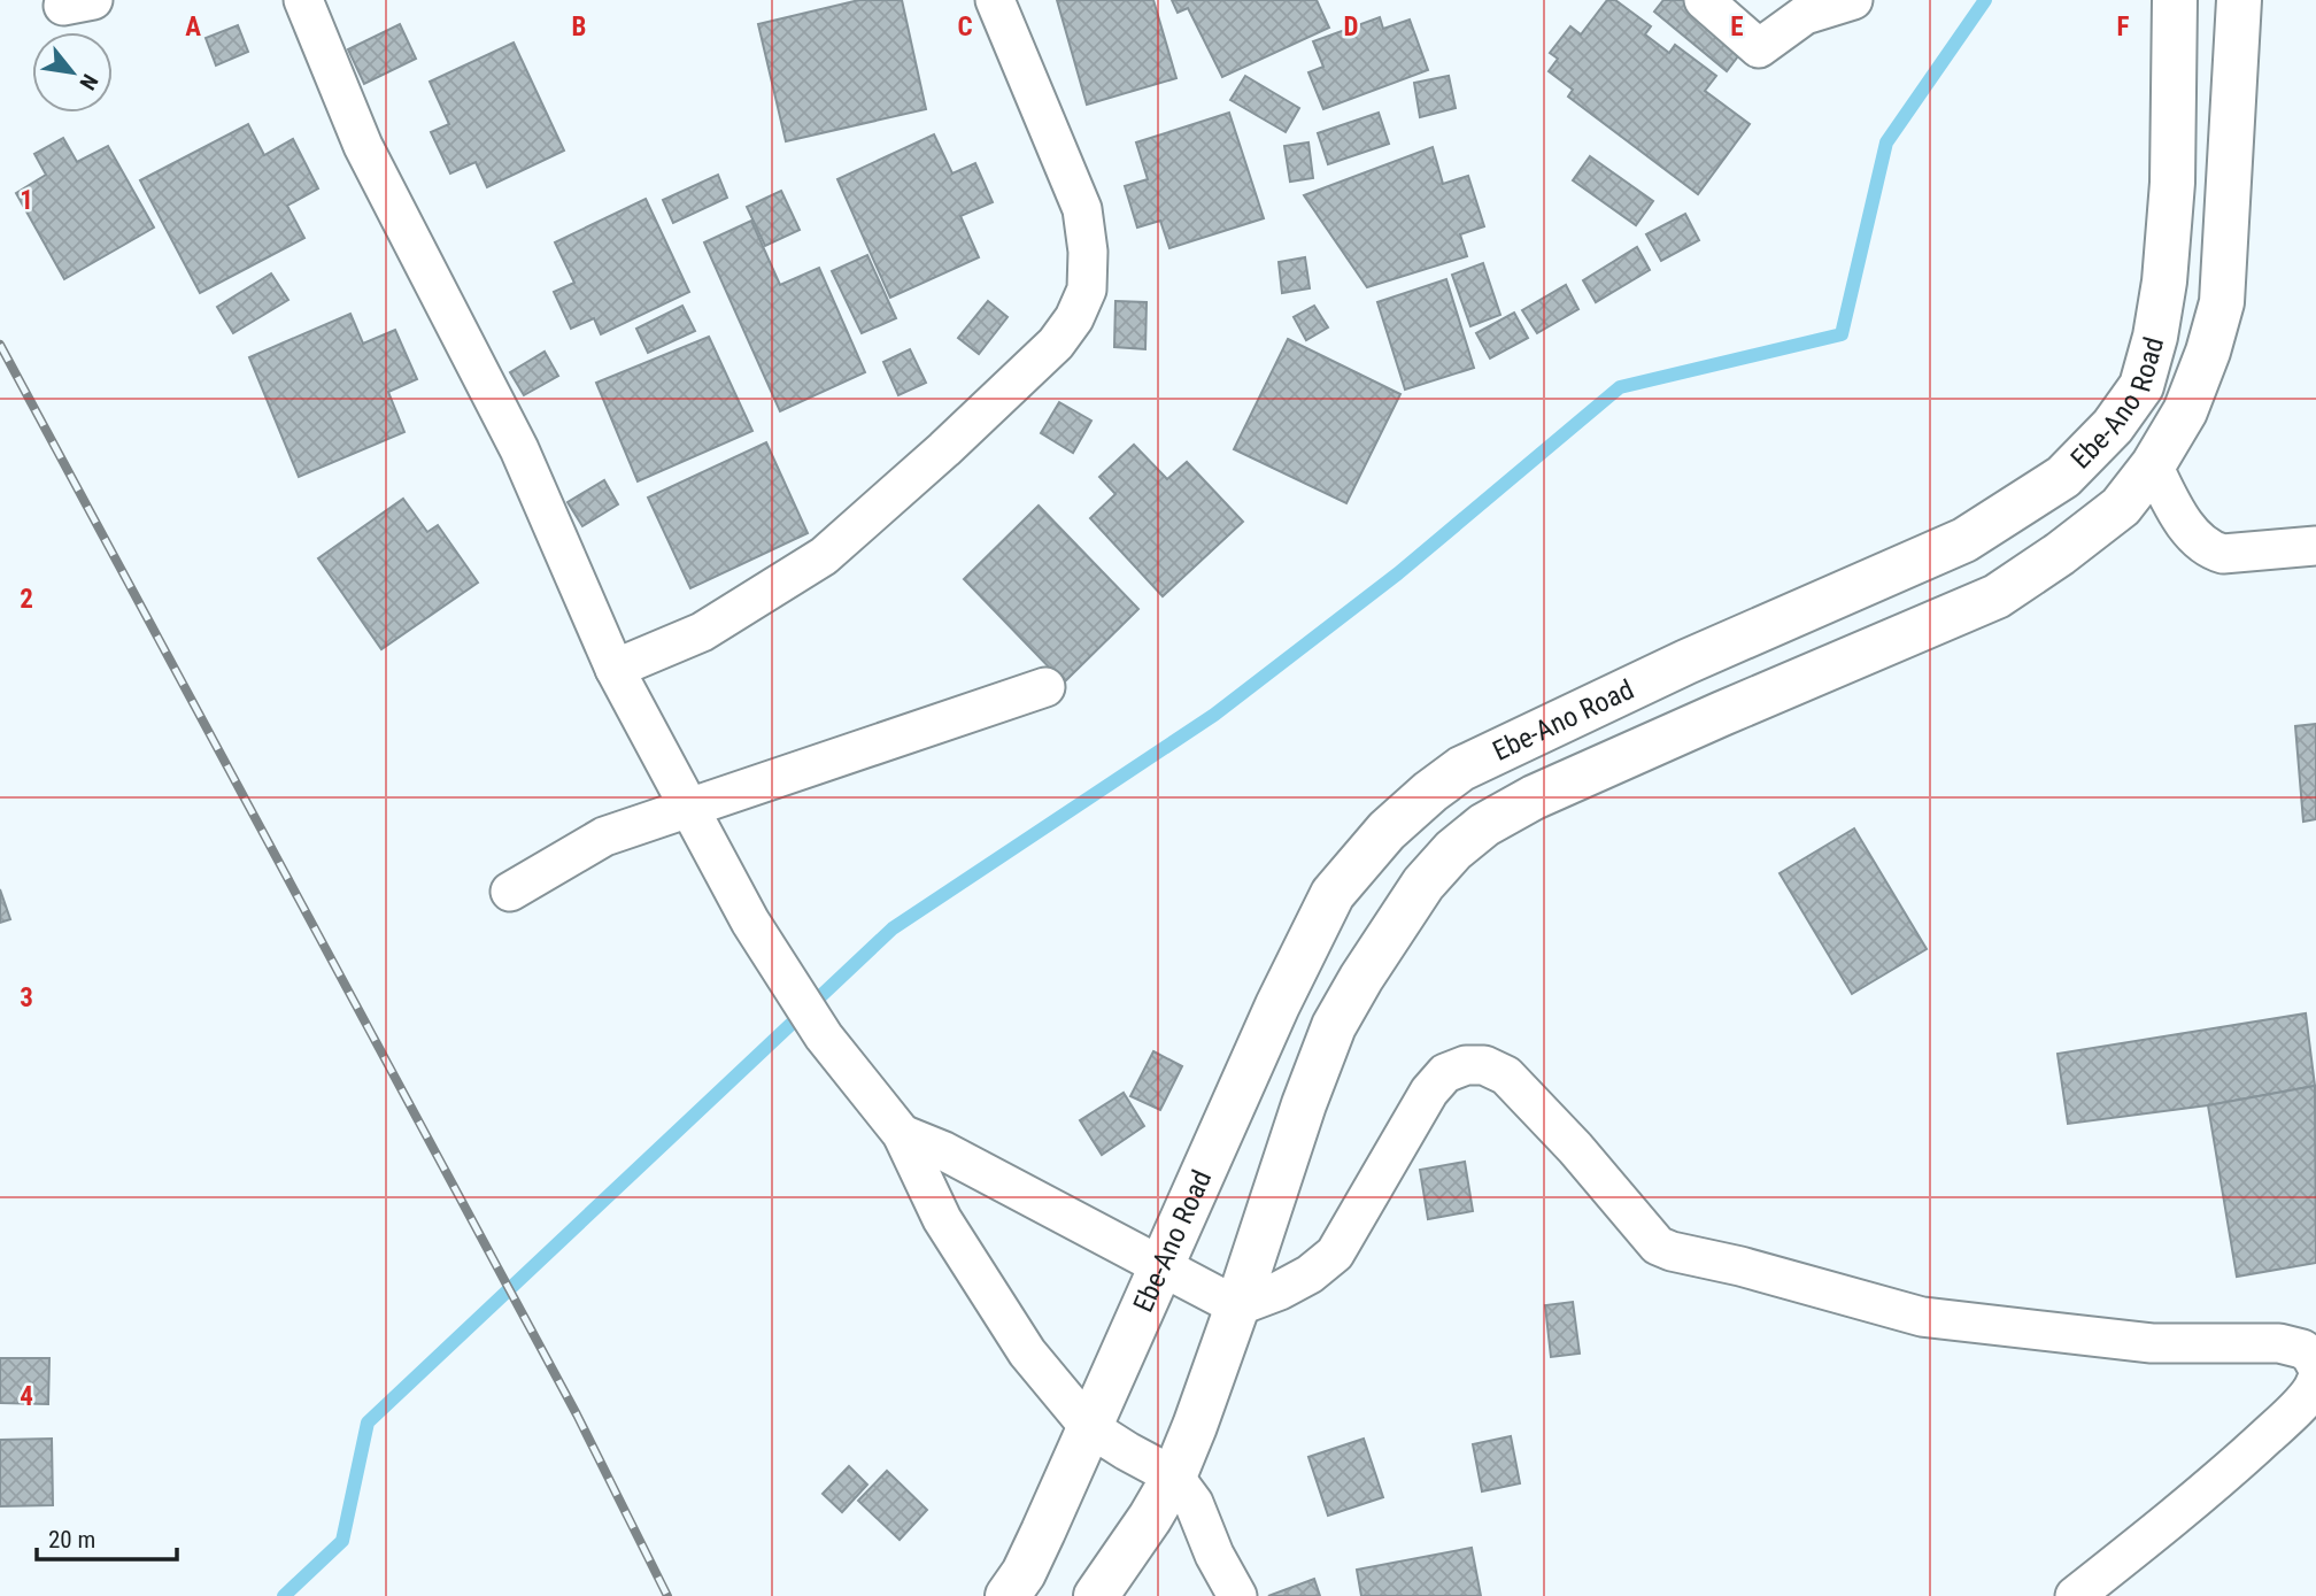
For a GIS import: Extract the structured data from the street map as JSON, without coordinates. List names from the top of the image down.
{
  "streets": {
    "main road": ["Ebe-Ano Road"]
  },
  "scale_bar": "20 m",
  "north": "bottom right",
  "grid": {
    "columns": [
      "A",
      "B",
      "C",
      "D",
      "E",
      "F"
    ],
    "rows": [
      "1",
      "2",
      "3",
      "4"
    ]
  }
}
